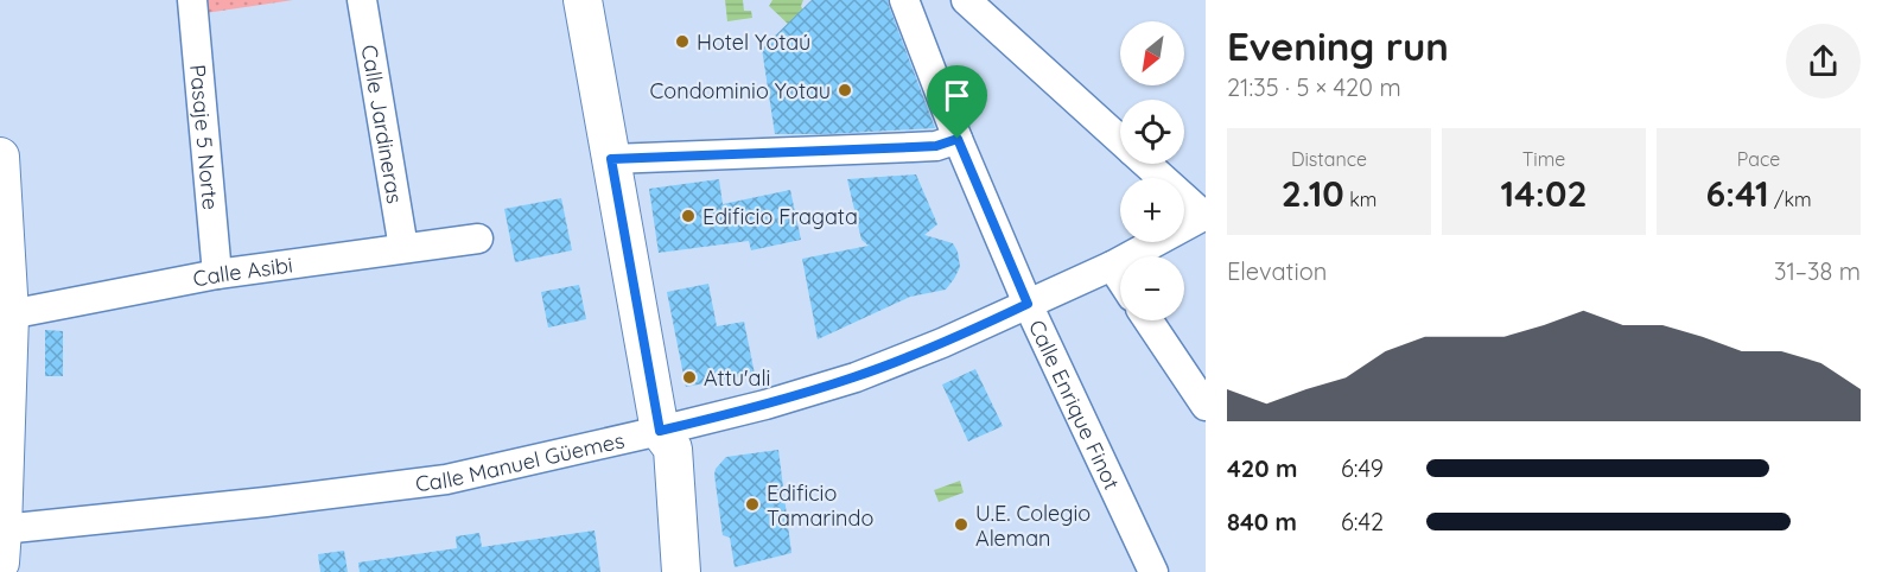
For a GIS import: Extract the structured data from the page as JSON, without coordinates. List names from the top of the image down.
{
  "streets": {
    "street": [
      "Calle Jardineras",
      "Pasaje 5 Norte",
      "Calle Asibi",
      "Calle Enrique Finot",
      "Calle Manuel Güemes"
    ]
  },
  "crossings": [
    ["Calle Jardineras", "Calle Asibi"],
    ["Pasaje 5 Norte", "Calle Asibi"],
    ["Calle Enrique Finot", "Calle Manuel Güemes"]
  ],
  "places": [
    "Hotel Yotaú",
    "Condominio Yotau",
    "Edificio Fragata",
    "Attu'ali",
    "Edificio Tamarindo",
    "U.E. Colegio Aleman"
  ],
  "north": "bottom left",
  "page": {
    "heading": ["Evening run", "21:35 · 5 × 420 m"],
    "map_buttons": ["+", "−"],
    "stats": [
      ["Distance", "2.10 km"],
      ["Time", "14:02"],
      ["Pace", "6:41 /km"]
    ],
    "chart": ["Elevation", "31–38 m"],
    "list": [
      {
        "name": "420 m",
        "note": "6:49"
      },
      {
        "name": "840 m",
        "note": "6:42"
      }
    ]
  }
}
